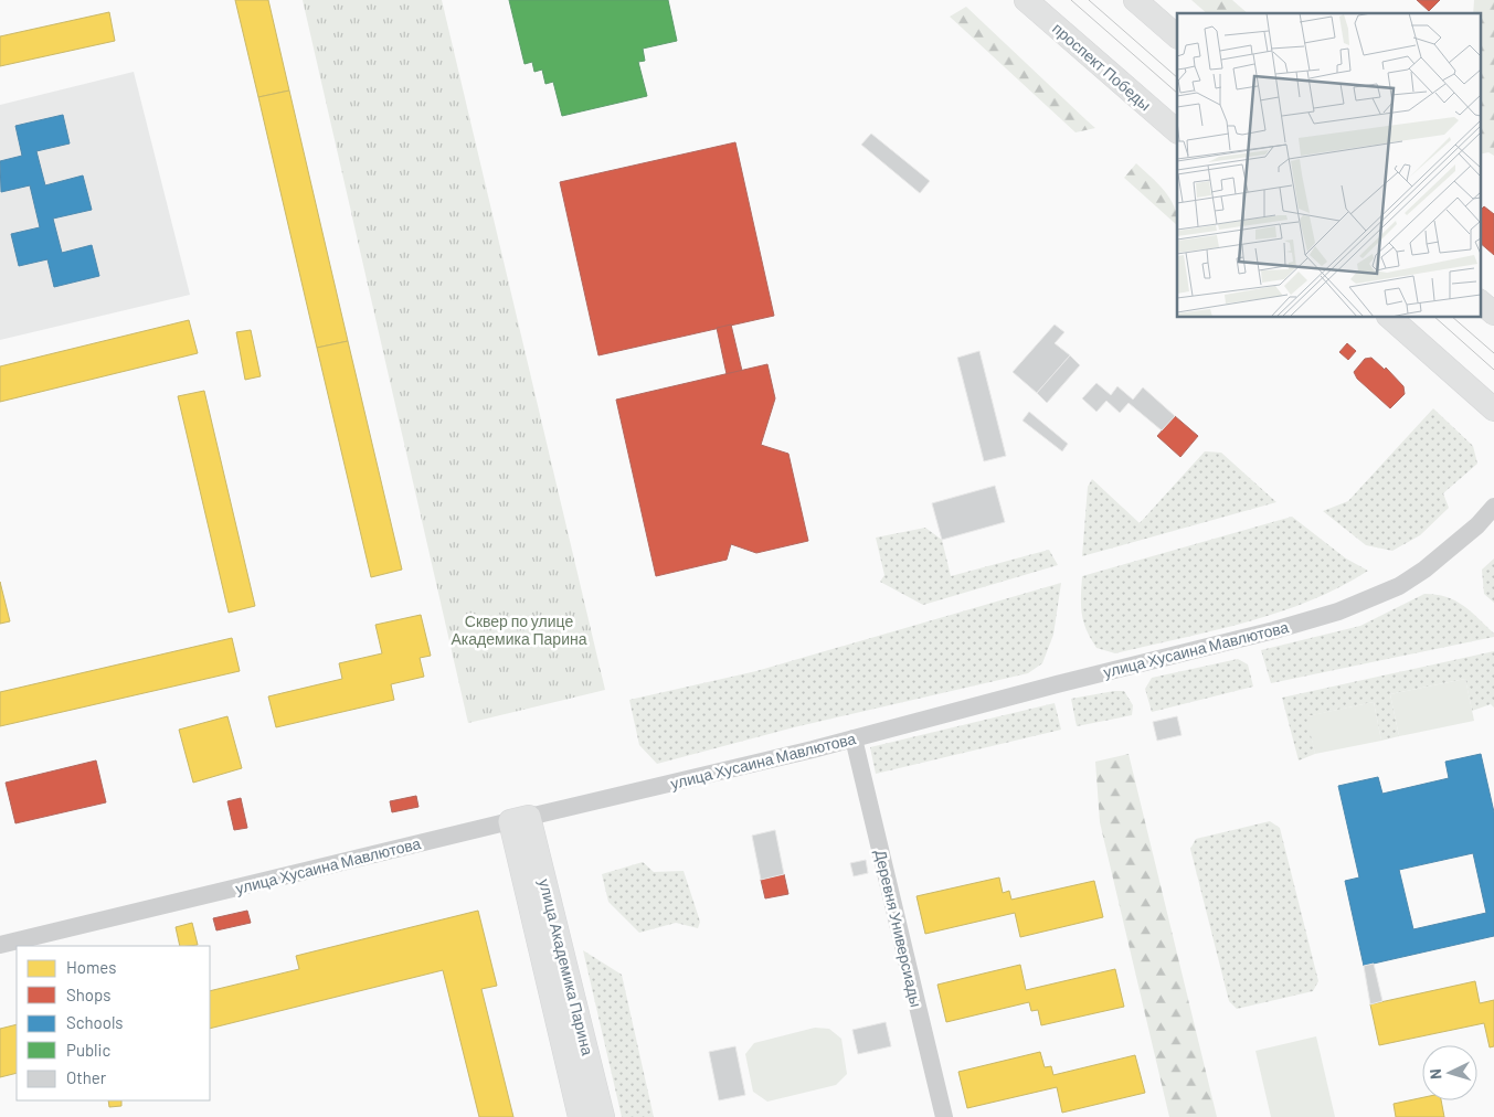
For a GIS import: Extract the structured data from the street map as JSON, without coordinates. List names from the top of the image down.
{
  "streets": {
    "main road": ["проспект Победы", "улица Академика Парина"],
    "street": ["улица Хусаина Мавлютова", "Деревня Универсиады"]
  },
  "crossings": [
    ["улица Хусаина Мавлютова", "Деревня Универсиады"],
    ["улица Хусаина Мавлютова", "улица Академика Парина"]
  ],
  "parks": ["Сквер по улице Академика Парина"],
  "legend": [
    "Homes",
    "Shops",
    "Schools",
    "Public",
    "Other"
  ],
  "north": "left"
}
